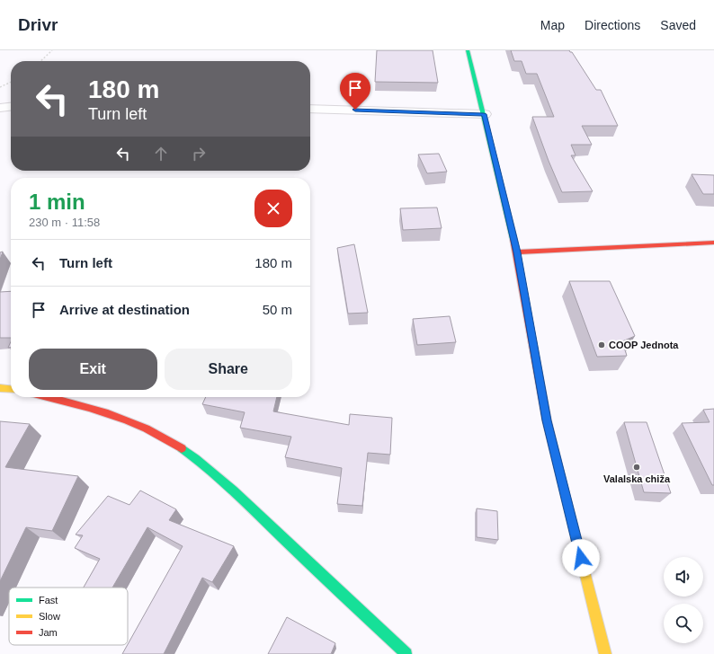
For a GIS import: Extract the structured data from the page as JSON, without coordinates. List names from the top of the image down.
{
  "places": ["COOP Jednota", "Valalska chiža"],
  "legend": ["Fast", "Slow", "Jam"],
  "page": {
    "header": "Drivr",
    "nav": ["Map", "Directions", "Saved"],
    "turn": ["180 m", "Turn left"],
    "heading": ["1 min", "230 m · 11:58"],
    "list": [
      {
        "name": "Turn left",
        "value": "180 m"
      },
      {
        "name": "Arrive at destination",
        "value": "50 m"
      }
    ],
    "buttons": ["Exit", "Share"]
  }
}
